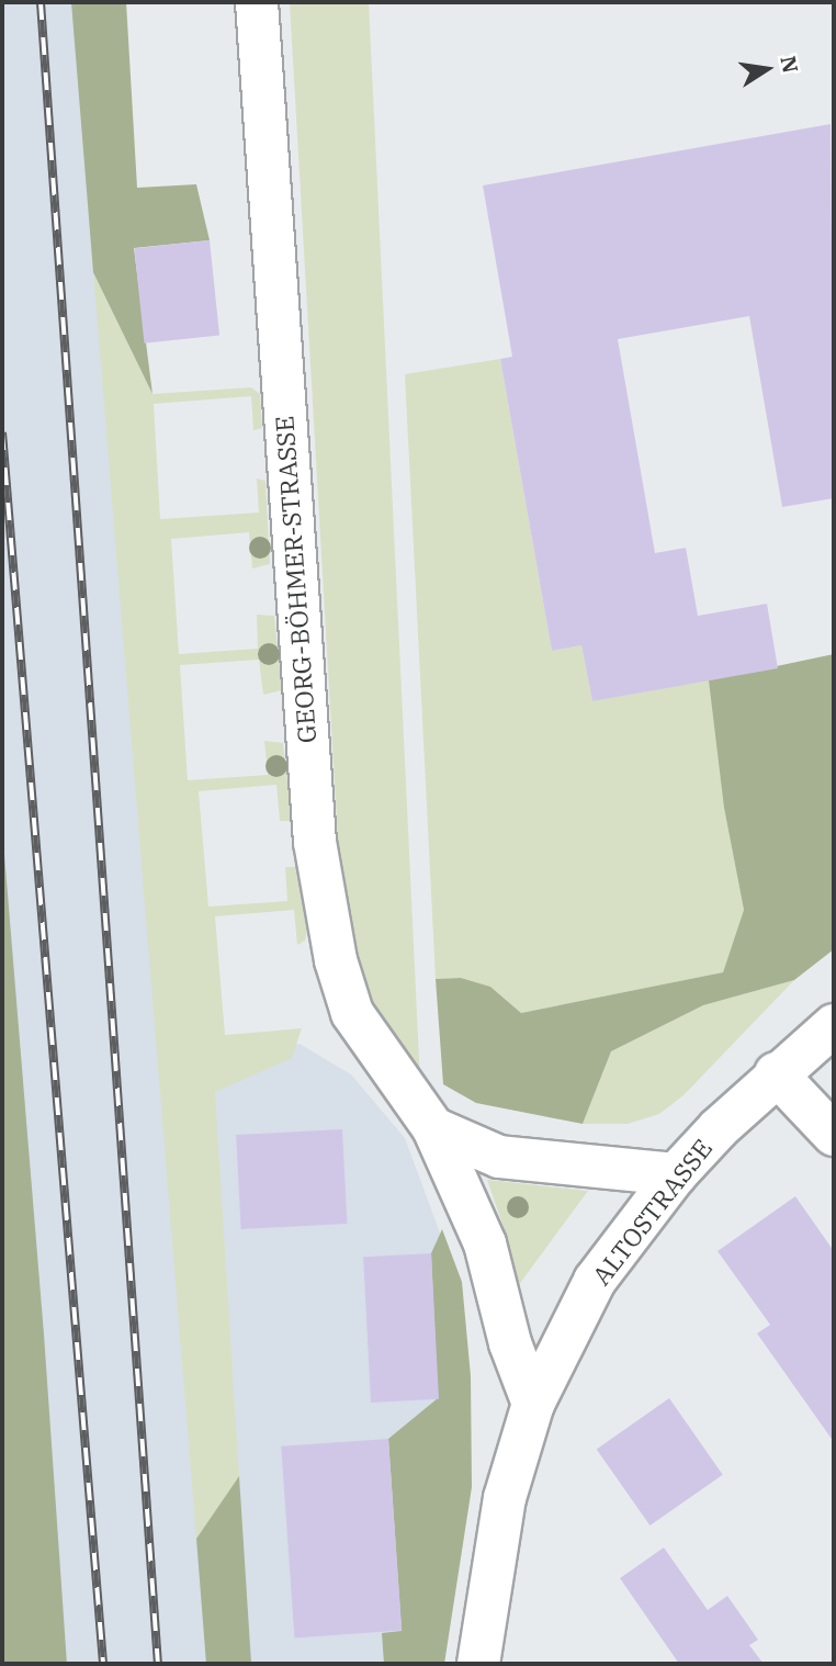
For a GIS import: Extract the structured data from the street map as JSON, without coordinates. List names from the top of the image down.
{
  "streets": {
    "street": ["GEORG-BÖHMER-STRASSE", "ALTOSTRASSE"]
  },
  "crossings": [
    ["GEORG-BÖHMER-STRASSE", "ALTOSTRASSE"]
  ],
  "north": "right"
}
